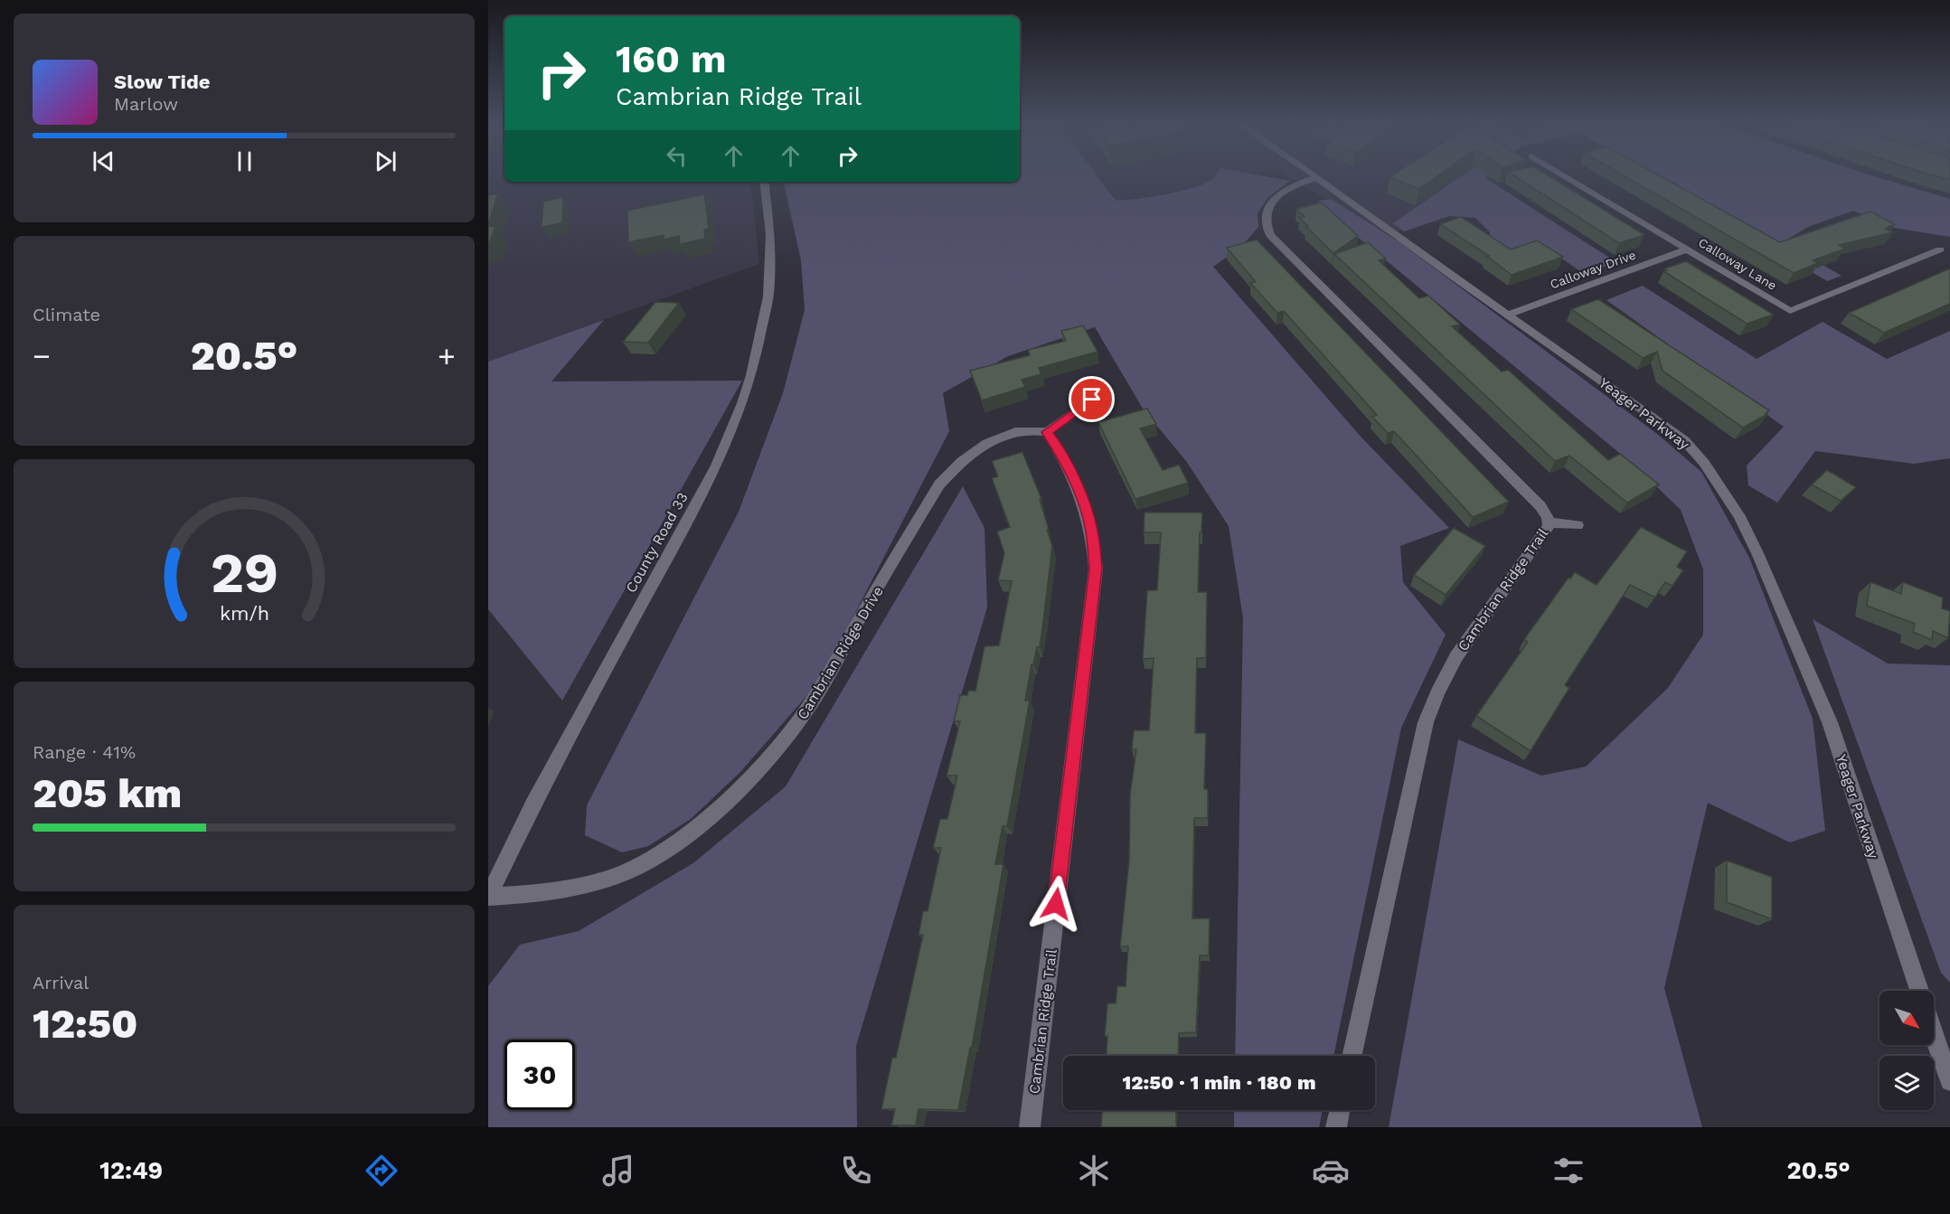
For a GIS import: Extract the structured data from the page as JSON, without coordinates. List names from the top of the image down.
{
  "streets": {
    "street": [
      "Calloway Lane",
      "Calloway Drive",
      "Yeager Parkway",
      "County Road 33",
      "Cambrian Ridge Trail",
      "Cambrian Ridge Drive"
    ]
  },
  "crossings": [
    ["Calloway Lane", "Calloway Drive"],
    ["Calloway Drive", "Yeager Parkway"],
    ["Yeager Parkway", "Cambrian Ridge Trail"],
    ["County Road 33", "Cambrian Ridge Drive"],
    ["Cambrian Ridge Trail", "Cambrian Ridge Drive"]
  ],
  "north": "bottom right",
  "page": {
    "turn": ["160 m", "Cambrian Ridge Trail"],
    "song": ["Slow Tide", "Marlow"],
    "tile": [
      "Climate",
      ["Range · 41%", "205 km"],
      ["Arrival", "12:50"]
    ],
    "heat": ["−", "20.5°", "+"],
    "limit": "30",
    "trip": "12:50 · 1 min · 180 m",
    "tabs": ["12:49", "20.5°"],
    "gauge": ["29", "km/h"]
  }
}
